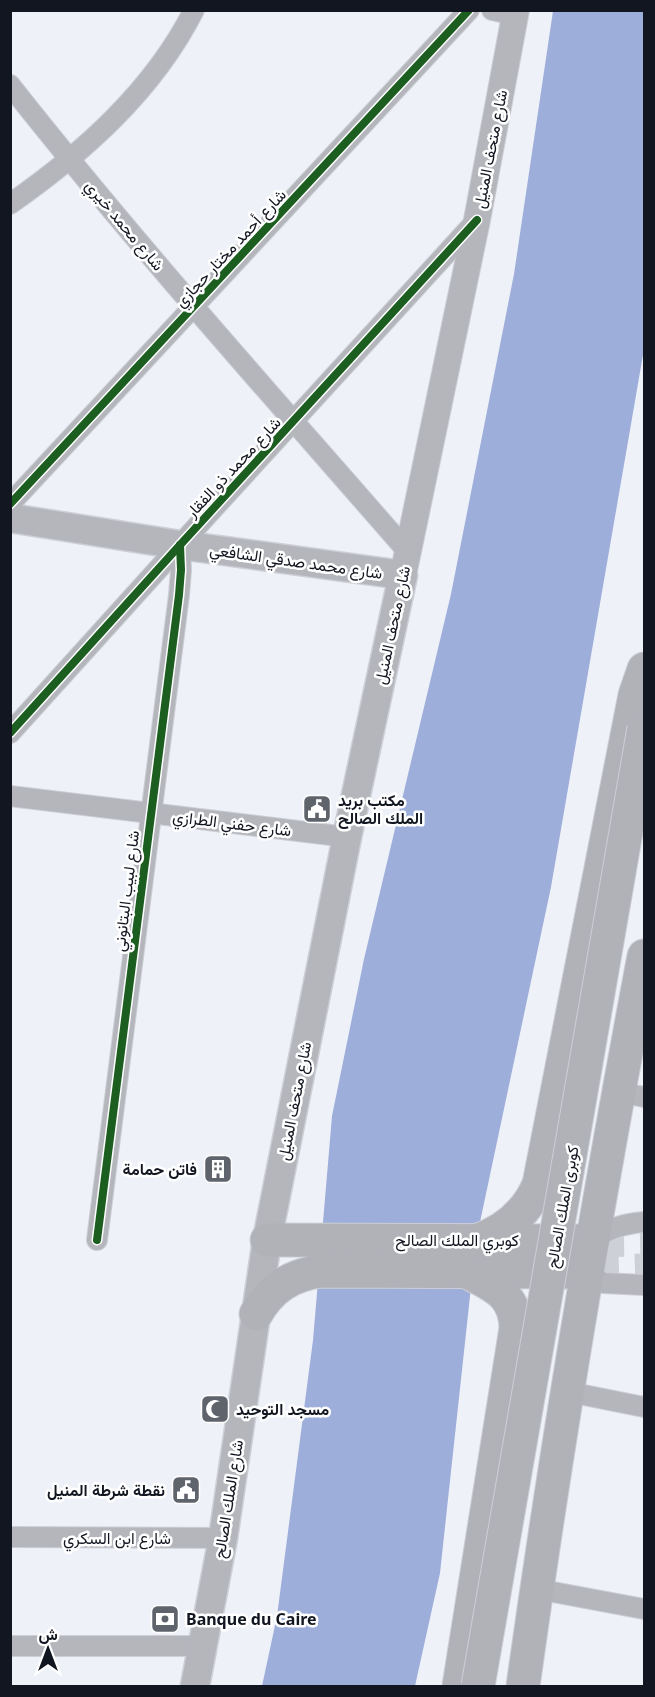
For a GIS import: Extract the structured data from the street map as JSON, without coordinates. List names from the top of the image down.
{
  "streets": {
    "highway": ["كوبرى الملك الصالح", "كوبري الملك الصالح"],
    "main road": ["شارع متحف المنيل", "شارع محمد صدقي الشافعي", "شارع الملك الصالح"],
    "street": [
      "شارع محمد خيري",
      "شارع أحمد مختار حجازي",
      "شارع محمد ذو الفقار",
      "شارع حفني الطرازي",
      "شارع لبيب البتانوني",
      "شارع ابن السكري"
    ]
  },
  "crossings": [
    ["شارع متحف المنيل", "شارع محمد خيري"],
    ["شارع متحف المنيل", "شارع محمد ذو الفقار"],
    ["شارع متحف المنيل", "شارع محمد صدقي الشافعي"],
    ["شارع متحف المنيل", "شارع حفني الطرازي"],
    ["شارع متحف المنيل", "كوبري الملك الصالح"],
    ["شارع متحف المنيل", "شارع الملك الصالح"],
    ["شارع محمد خيري", "شارع أحمد مختار حجازي"],
    ["شارع محمد خيري", "شارع محمد ذو الفقار"],
    ["شارع محمد خيري", "شارع محمد صدقي الشافعي"],
    ["شارع محمد ذو الفقار", "شارع محمد صدقي الشافعي"],
    ["شارع محمد ذو الفقار", "شارع لبيب البتانوني"],
    ["شارع محمد صدقي الشافعي", "شارع لبيب البتانوني"],
    ["شارع حفني الطرازي", "شارع لبيب البتانوني"],
    ["كوبري الملك الصالح", "شارع الملك الصالح"],
    ["شارع الملك الصالح", "شارع ابن السكري"]
  ],
  "places": {
    "public building": ["مكتب بريد الملك الصالح", "نقطة شرطة المنيل"],
    "building": ["فاتن حمامة"],
    "mosque": ["مسجد التوحيد"],
    "bank": ["Banque du Caire"]
  },
  "north": "top"
}
